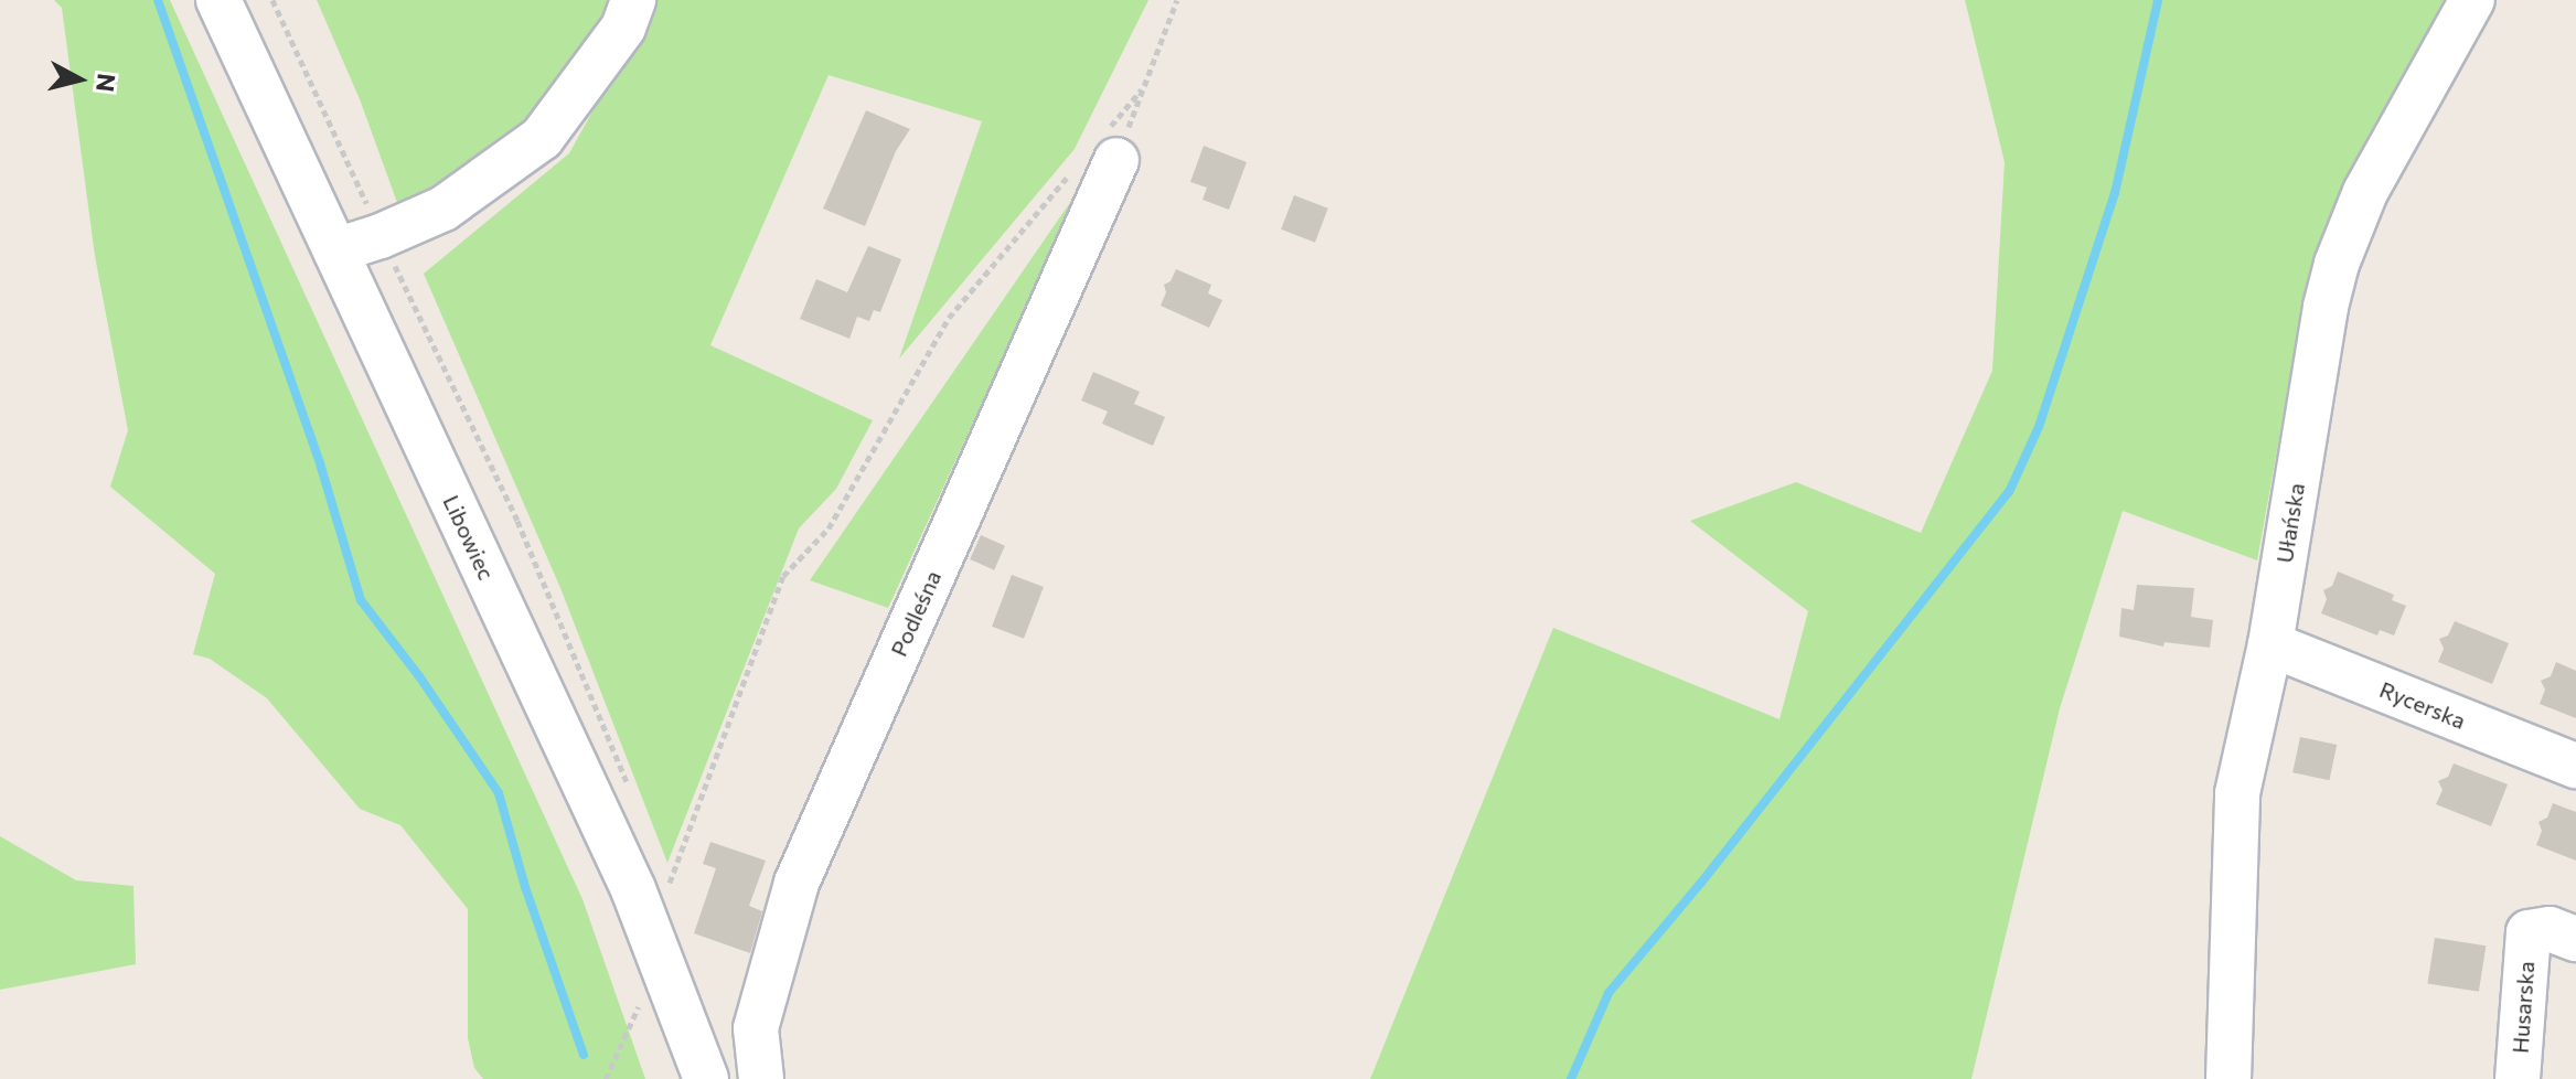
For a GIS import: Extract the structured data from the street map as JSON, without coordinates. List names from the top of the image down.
{
  "streets": {
    "street": [
      "Ułańska",
      "Libowiec",
      "Podleśna",
      "Rycerska",
      "Husarska"
    ]
  },
  "crossings": [
    ["Ułańska", "Rycerska"]
  ],
  "north": "right"
}
